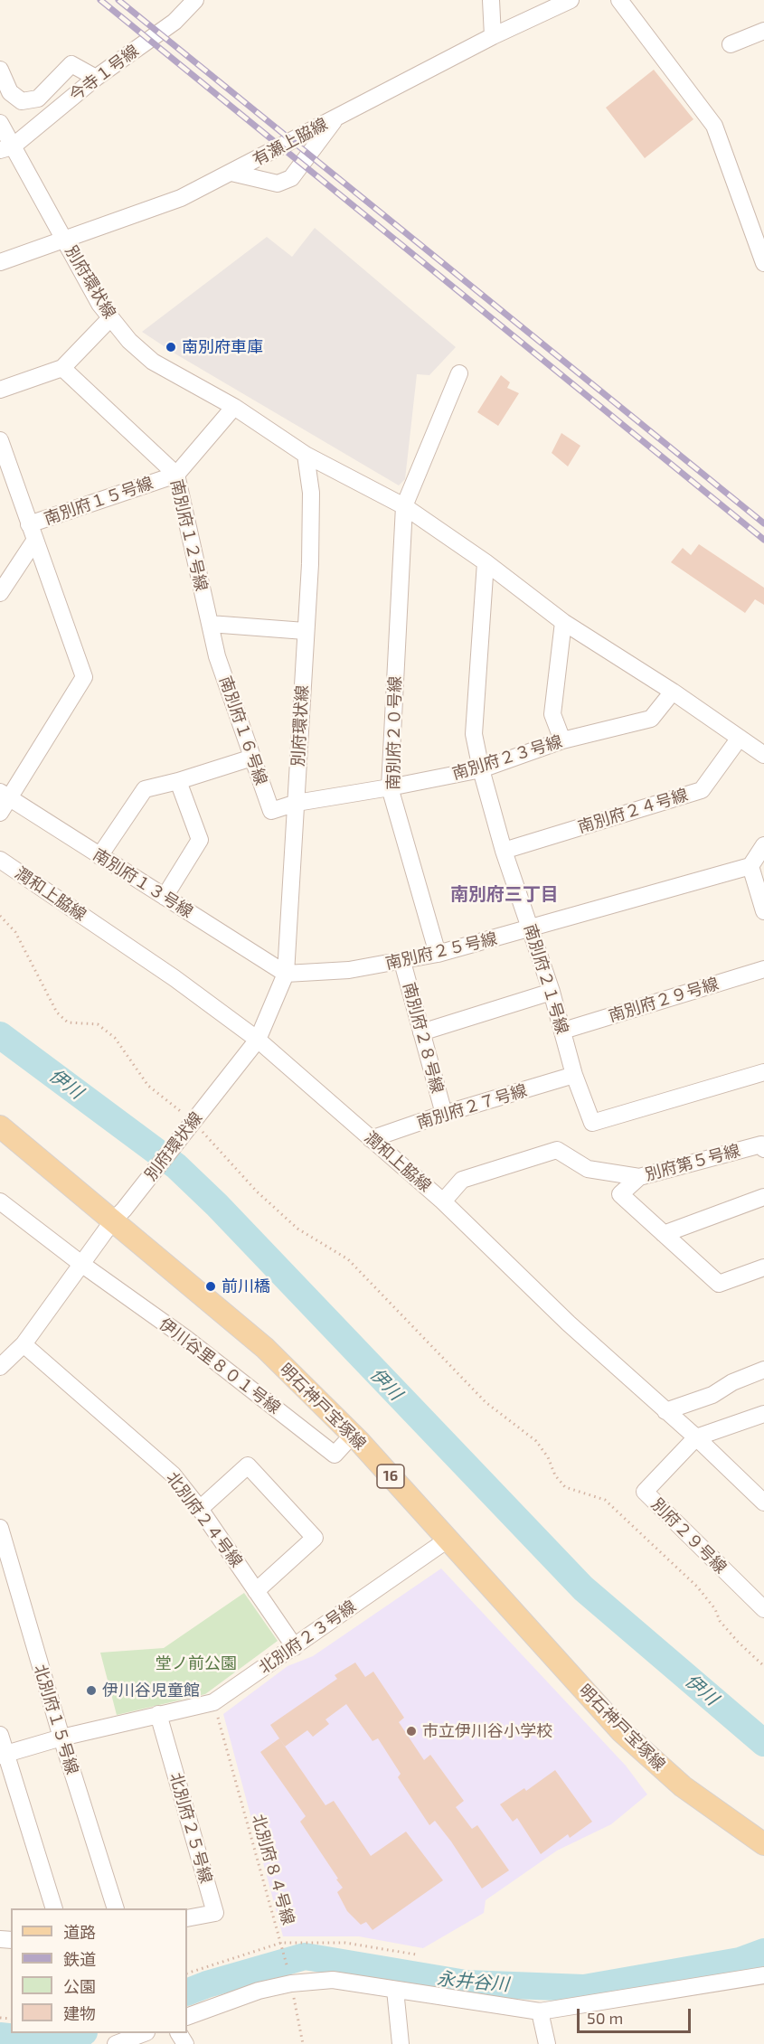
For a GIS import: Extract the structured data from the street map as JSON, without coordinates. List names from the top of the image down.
{
  "streets": {
    "main road": ["明石神戸宝塚線", "16"],
    "street": [
      "今寺１号線",
      "有瀬上脇線",
      "別府環状線",
      "南別府１５号線",
      "南別府１２号線",
      "南別府１６号線",
      "南別府２０号線",
      "南別府２３号線",
      "南別府２４号線",
      "南別府１３号線",
      "潤和上脇線",
      "南別府２５号線",
      "南別府２１号線",
      "南別府２９号線",
      "南別府２８号線",
      "南別府２７号線",
      "別府第５号線",
      "伊川谷里８０１号線",
      "北別府２４号線",
      "別府２９号線",
      "北別府２３号線",
      "北別府１５号線",
      "北別府２５号線"
    ],
    "path": ["北別府８４号線"]
  },
  "crossings": [
    ["今寺１号線", "別府環状線"],
    ["有瀬上脇線", "別府環状線"],
    ["別府環状線", "南別府１６号線"],
    ["別府環状線", "南別府２３号線"],
    ["別府環状線", "南別府１３号線"],
    ["別府環状線", "潤和上脇線"],
    ["別府環状線", "南別府２５号線"],
    ["別府環状線", "伊川谷里８０１号線"],
    ["別府環状線", "明石神戸宝塚線"],
    ["別府環状線", "北別府２４号線"],
    ["南別府１５号線", "南別府１２号線"],
    ["南別府１２号線", "南別府１６号線"],
    ["南別府１６号線", "南別府２３号線"],
    ["南別府２０号線", "南別府２３号線"],
    ["南別府２０号線", "南別府２５号線"],
    ["南別府２３号線", "南別府２１号線"],
    ["南別府２４号線", "南別府２１号線"],
    ["南別府１３号線", "南別府２５号線"],
    ["潤和上脇線", "南別府２７号線"],
    ["潤和上脇線", "別府第５号線"],
    ["潤和上脇線", "別府２９号線"],
    ["南別府２５号線", "南別府２１号線"],
    ["南別府２５号線", "南別府２８号線"],
    ["南別府２１号線", "南別府２９号線"],
    ["南別府２１号線", "南別府２７号線"],
    ["南別府２８号線", "南別府２７号線"],
    ["伊川谷里８０１号線", "明石神戸宝塚線"],
    ["明石神戸宝塚線", "北別府２３号線"],
    ["北別府２４号線", "北別府２３号線"],
    ["北別府２３号線", "北別府１５号線"],
    ["北別府２３号線", "北別府２５号線"],
    ["北別府２３号線", "北別府８４号線"]
  ],
  "districts": ["南別府三丁目"],
  "water": ["伊川", "永井谷川"],
  "parks": ["堂ノ前公園"],
  "places": [
    "南別府車庫",
    "前川橋",
    "伊川谷児童館",
    "市立伊川谷小学校"
  ],
  "legend": [
    "道路",
    "鉄道",
    "公園",
    "建物"
  ],
  "scale_bar": "50 m"
}
